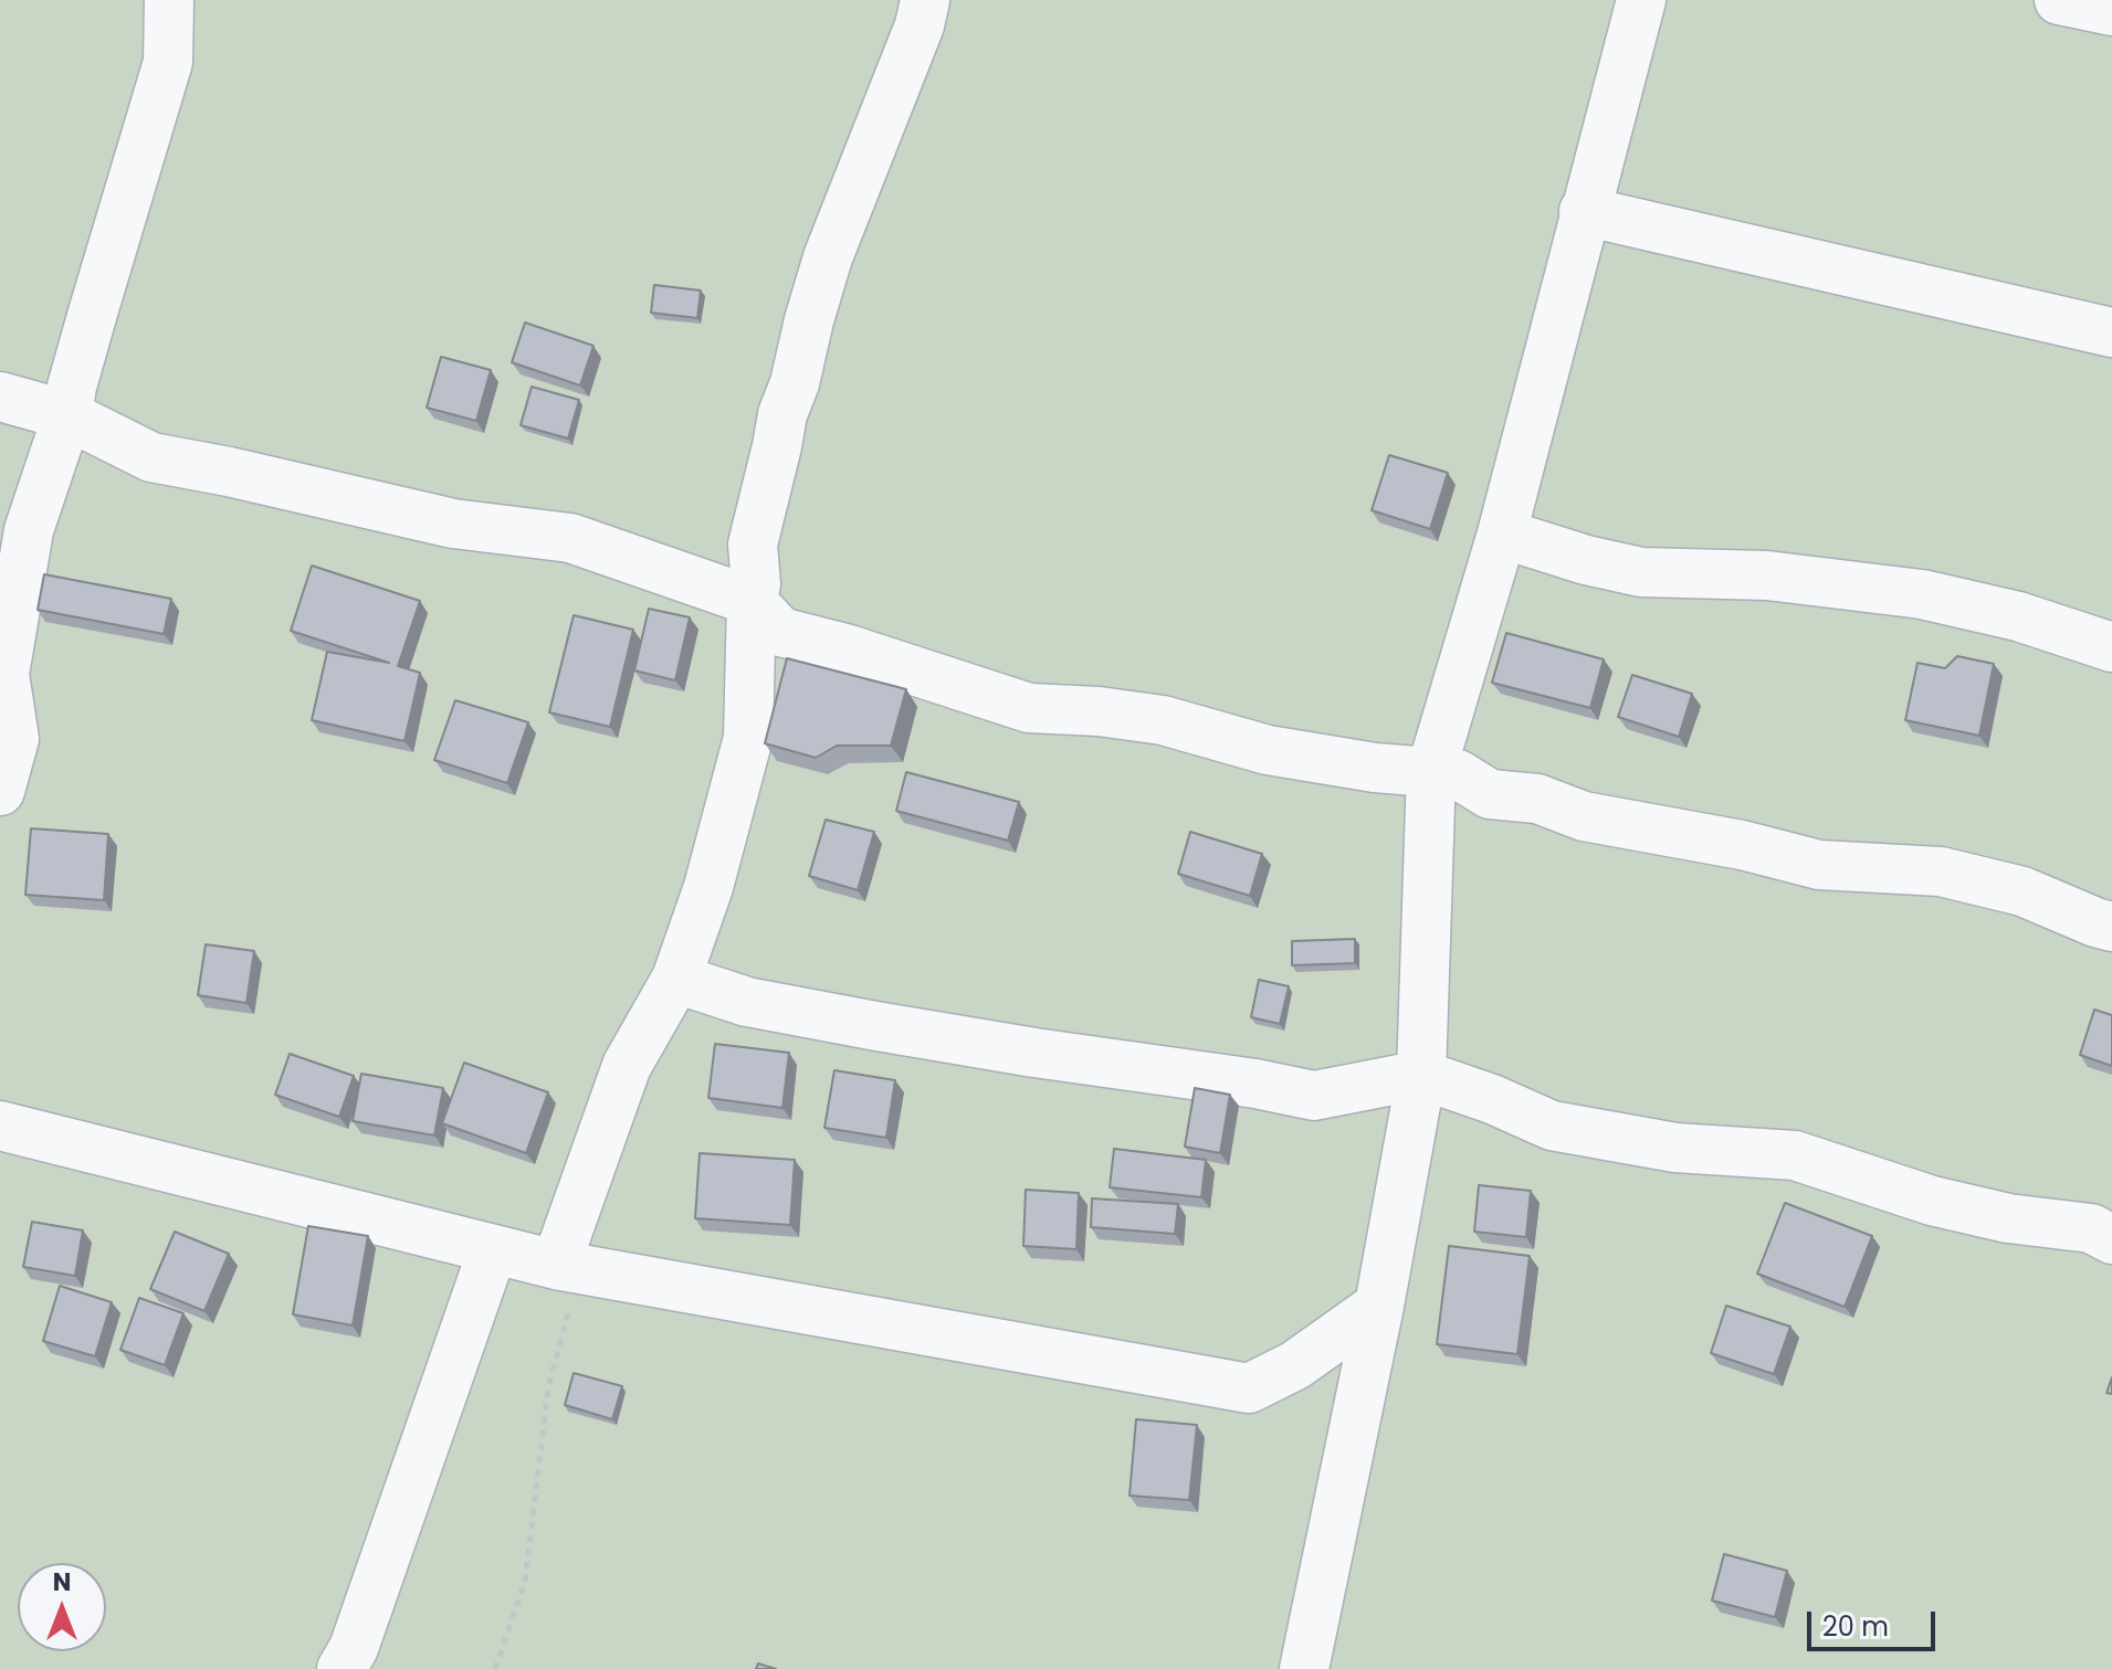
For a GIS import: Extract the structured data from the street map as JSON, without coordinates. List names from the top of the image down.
{
  "scale_bar": "20 m",
  "north": "top"
}
